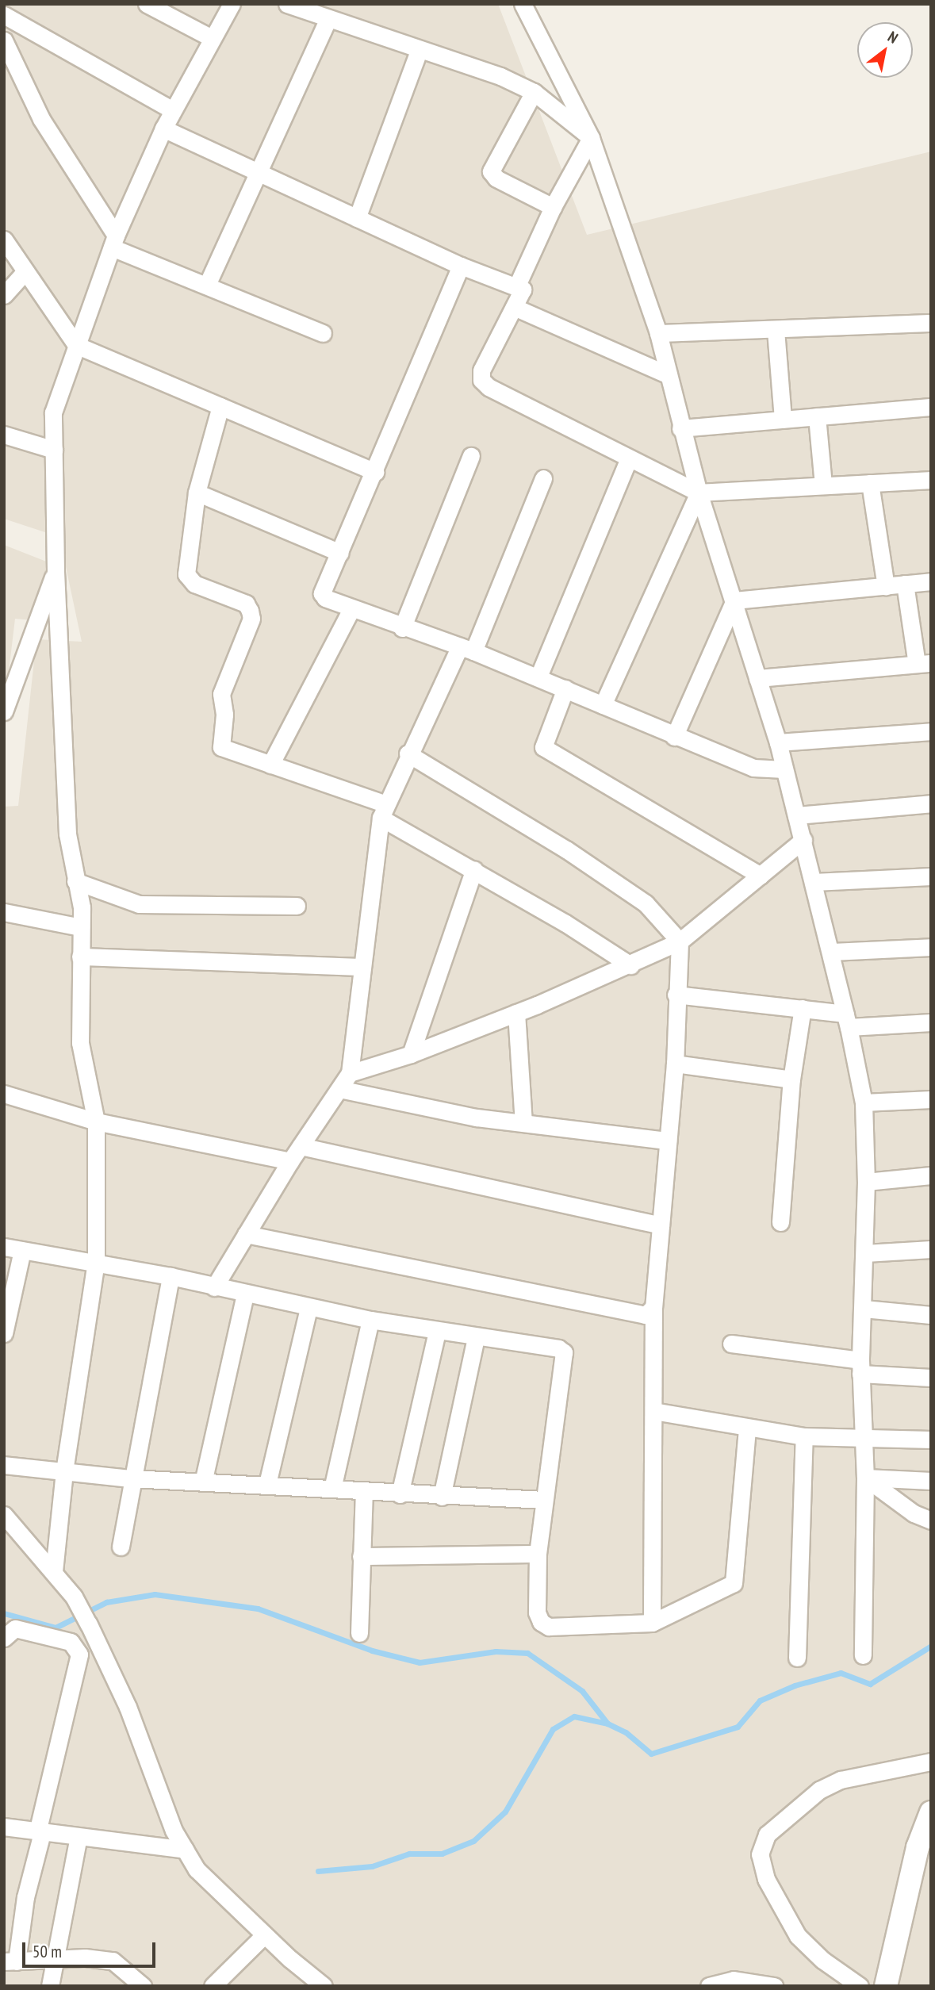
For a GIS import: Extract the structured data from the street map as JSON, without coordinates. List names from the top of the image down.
{
  "scale_bar": "50 m",
  "north": "top right"
}
